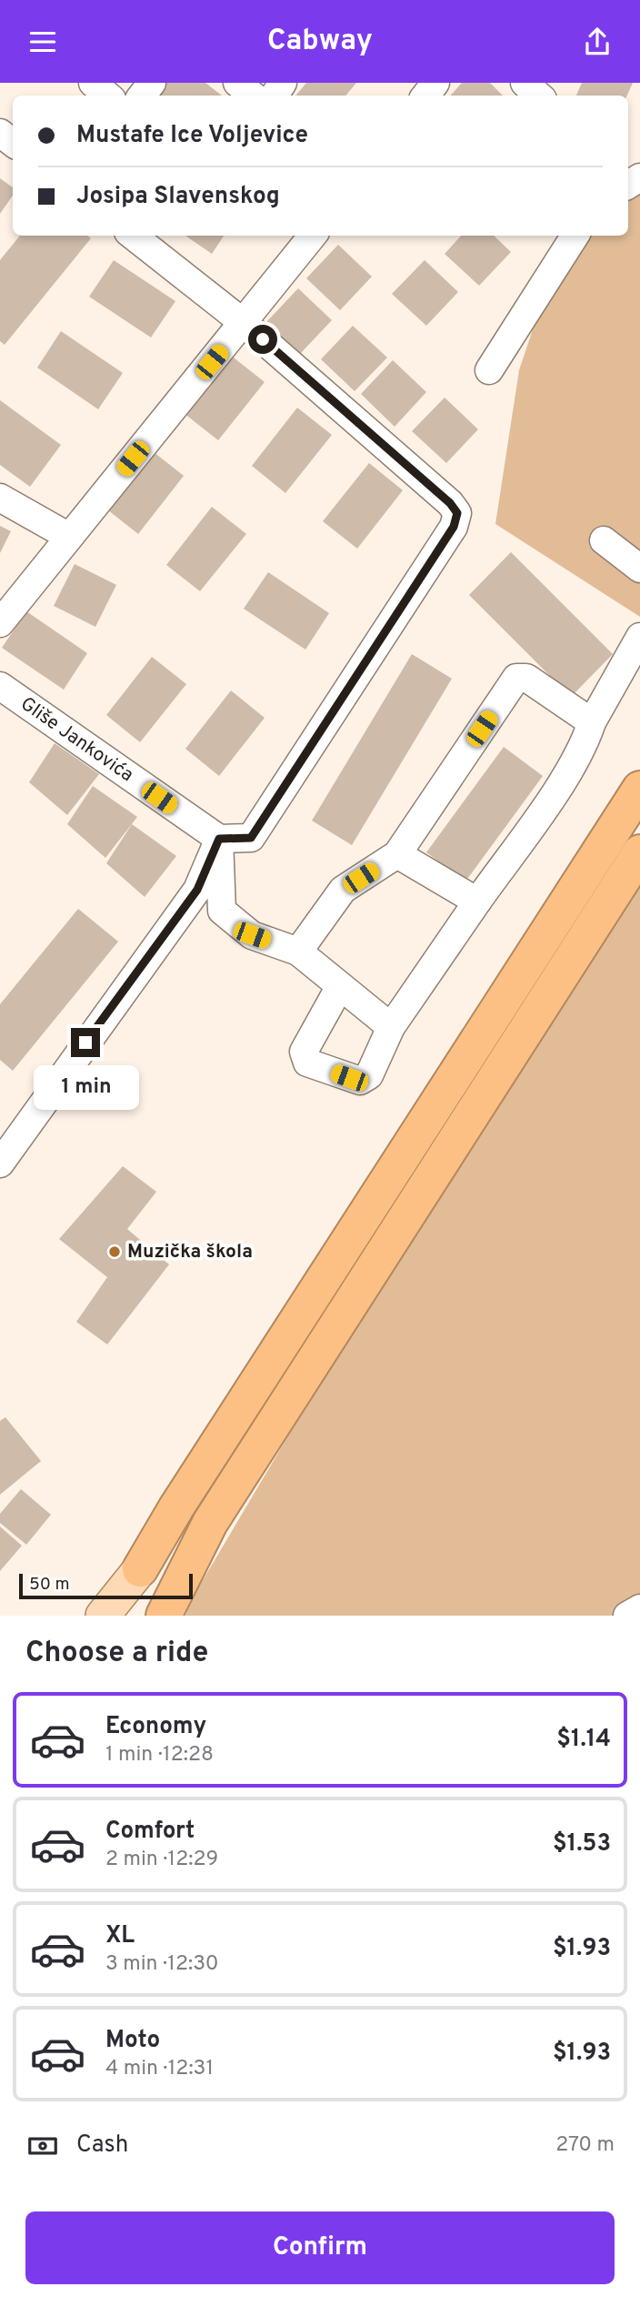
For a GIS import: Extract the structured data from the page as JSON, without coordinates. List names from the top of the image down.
{
  "streets": {
    "street": ["Gliše Jankovića"]
  },
  "places": ["Muzička škola"],
  "scale_bar": "50 m",
  "page": {
    "header": "Cabway",
    "banner": ["Mustafe Ice Voljevice", "Josipa Slavenskog"],
    "bubble": "1 min",
    "scale": "50 m",
    "heading": "Choose a ride",
    "list": [
      {
        "name": "Economy",
        "note": "1 min · 12:28",
        "value": "$1.14"
      },
      {
        "name": "Comfort",
        "note": "2 min · 12:29",
        "value": "$1.53"
      },
      {
        "name": "XL",
        "note": "3 min · 12:30",
        "value": "$1.93"
      },
      {
        "name": "Moto",
        "note": "4 min · 12:31",
        "value": "$1.93"
      }
    ],
    "pay": ["Cash", "270 m"],
    "buttons": "Confirm"
  }
}
